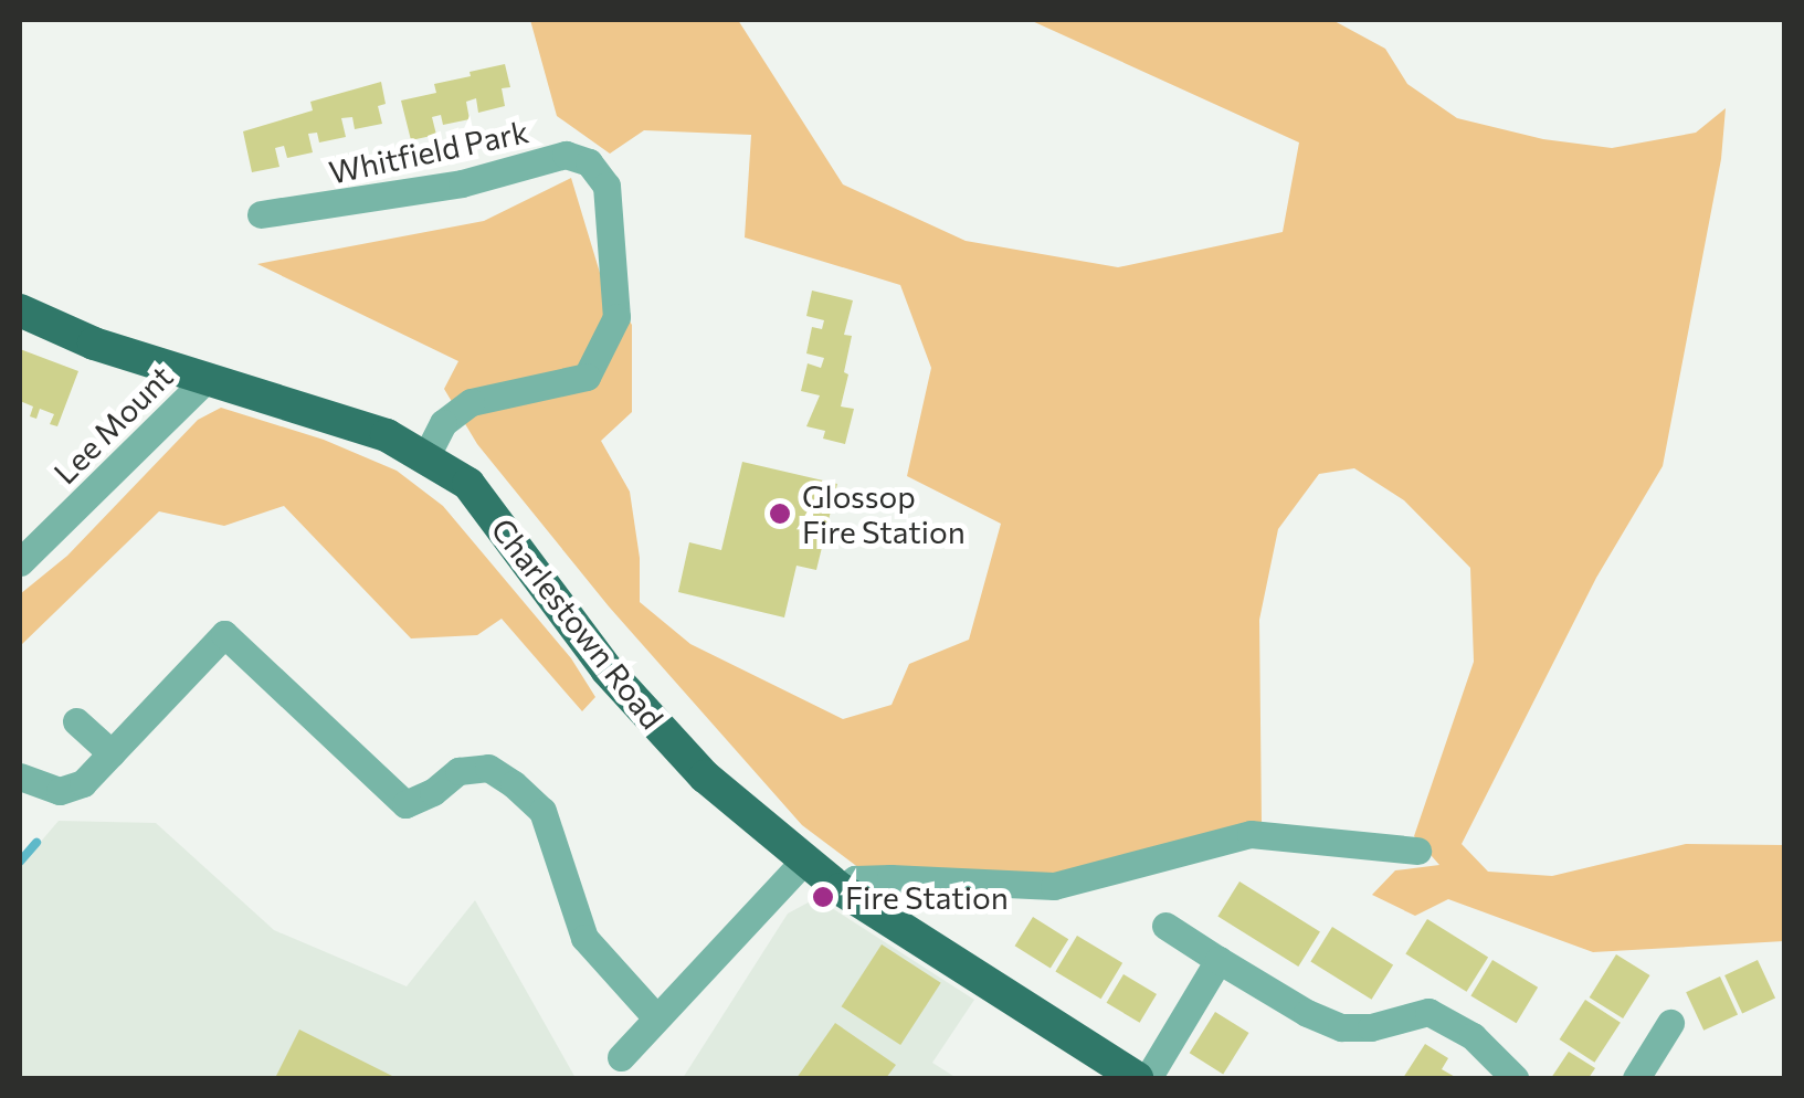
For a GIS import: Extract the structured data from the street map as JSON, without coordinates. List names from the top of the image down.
{
  "streets": {
    "main road": ["Charlestown Road"],
    "street": ["Whitfield Park", "Lee Mount"]
  },
  "crossings": [
    ["Whitfield Park", "Charlestown Road"],
    ["Lee Mount", "Charlestown Road"]
  ],
  "places": ["Glossop Fire Station", "Fire Station"]
}
